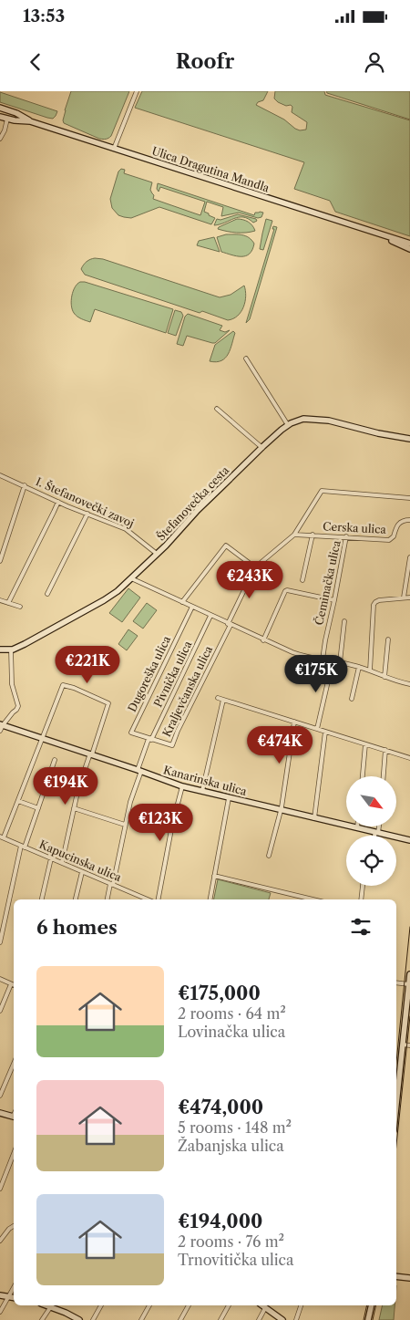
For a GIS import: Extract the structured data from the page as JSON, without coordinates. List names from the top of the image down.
{
  "streets": {
    "street": [
      "Ulica Dragutina Mandla",
      "I. Štefanovečki zavoj",
      "Štefanovečka cesta",
      "Cerska ulica",
      "Čeminačka ulica",
      "Dugoreška ulica",
      "Pivnička ulica",
      "Kraljevčanska ulica",
      "Kanarinska ulica",
      "Kapucinska ulica"
    ]
  },
  "crossings": [
    ["I. Štefanovečki zavoj", "Štefanovečka cesta"],
    ["Cerska ulica", "Čeminačka ulica"],
    ["Cerska ulica", "Kraljevčanska ulica"],
    ["Dugoreška ulica", "Pivnička ulica"],
    ["Dugoreška ulica", "Kraljevčanska ulica"],
    ["Pivnička ulica", "Kraljevčanska ulica"],
    ["Pivnička ulica", "Kanarinska ulica"],
    ["Pivnička ulica", "Kapucinska ulica"]
  ],
  "north": "bottom right",
  "page": {
    "status": "13:53",
    "header": "Roofr",
    "price": [
      "€243K",
      "€221K",
      "€175K",
      "€474K",
      "€194K",
      "€123K"
    ],
    "heading": "6 homes",
    "list": [
      {
        "name": "€175,000",
        "note": "2 rooms · 64 m² · Lovinačka ulica"
      },
      {
        "name": "€474,000",
        "note": "5 rooms · 148 m² · Žabanjska ulica"
      },
      {
        "name": "€194,000",
        "note": "2 rooms · 76 m² · Trnovitička ulica"
      }
    ]
  }
}
